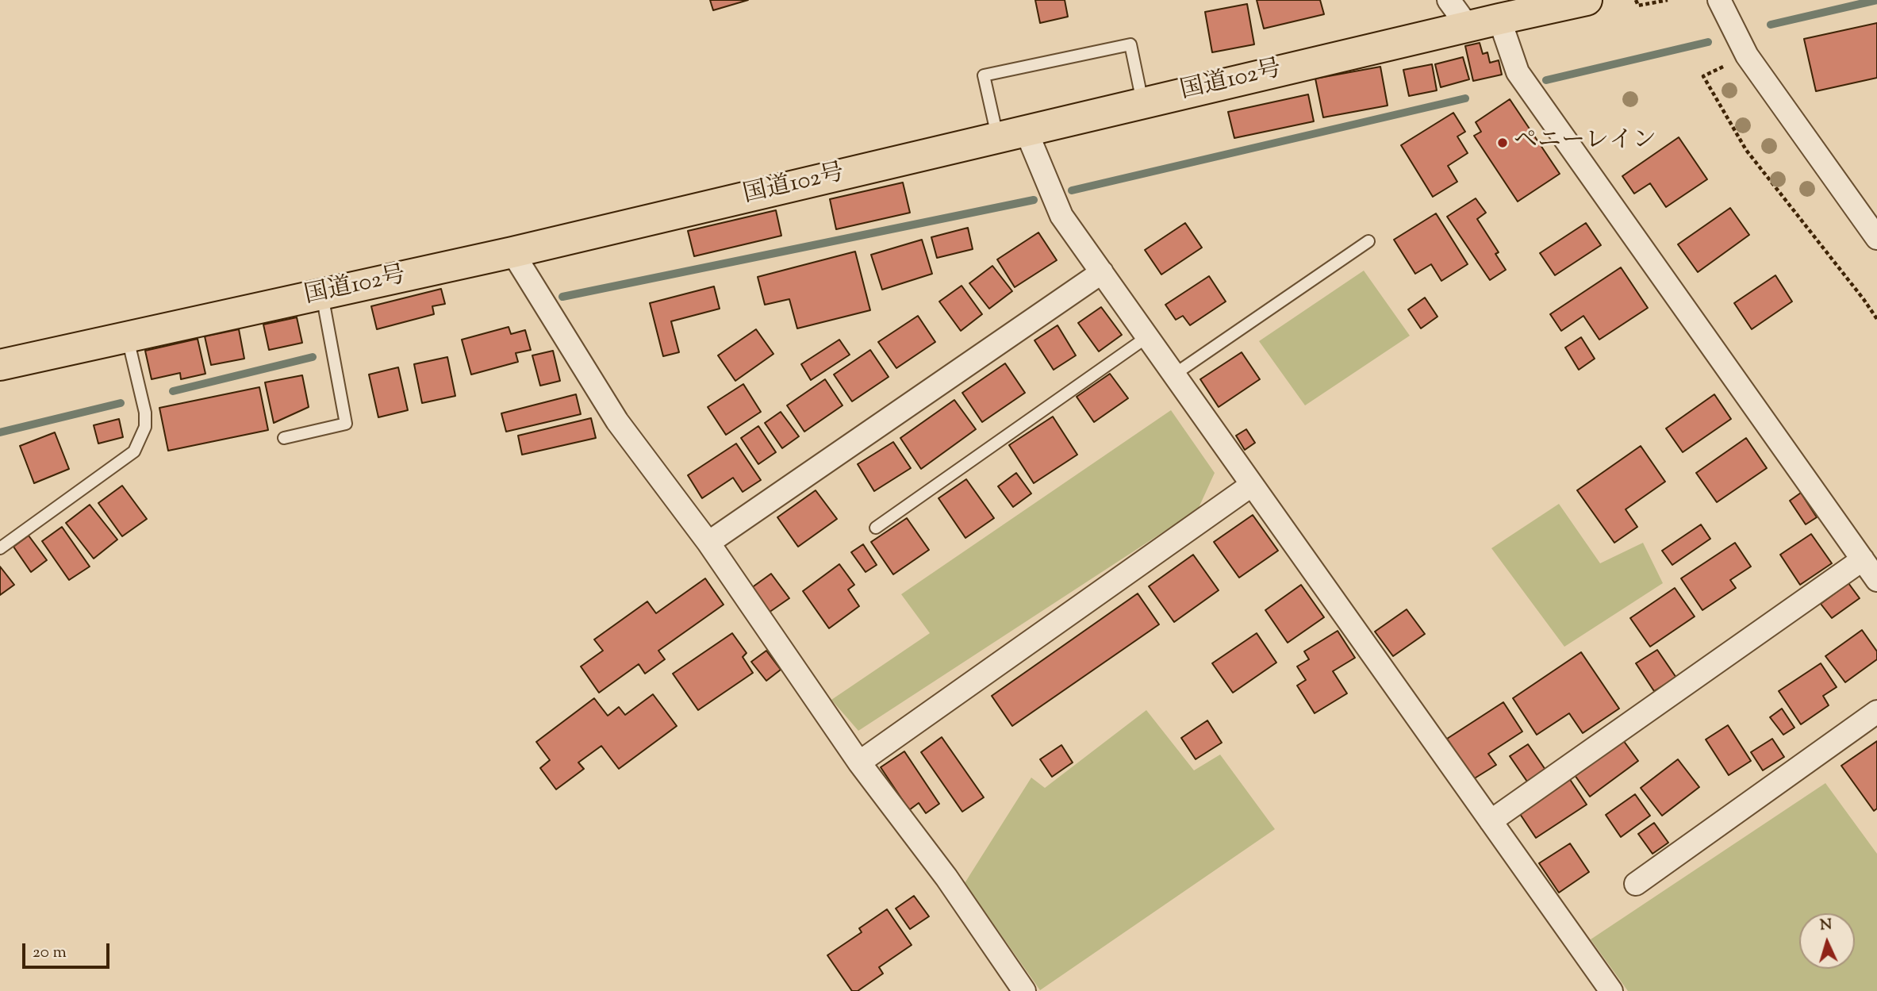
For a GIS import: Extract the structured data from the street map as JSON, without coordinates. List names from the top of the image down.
{
  "streets": {
    "highway": ["国道102号"]
  },
  "places": ["ペニーレイン"],
  "scale_bar": "20 m",
  "north": "top"
}
